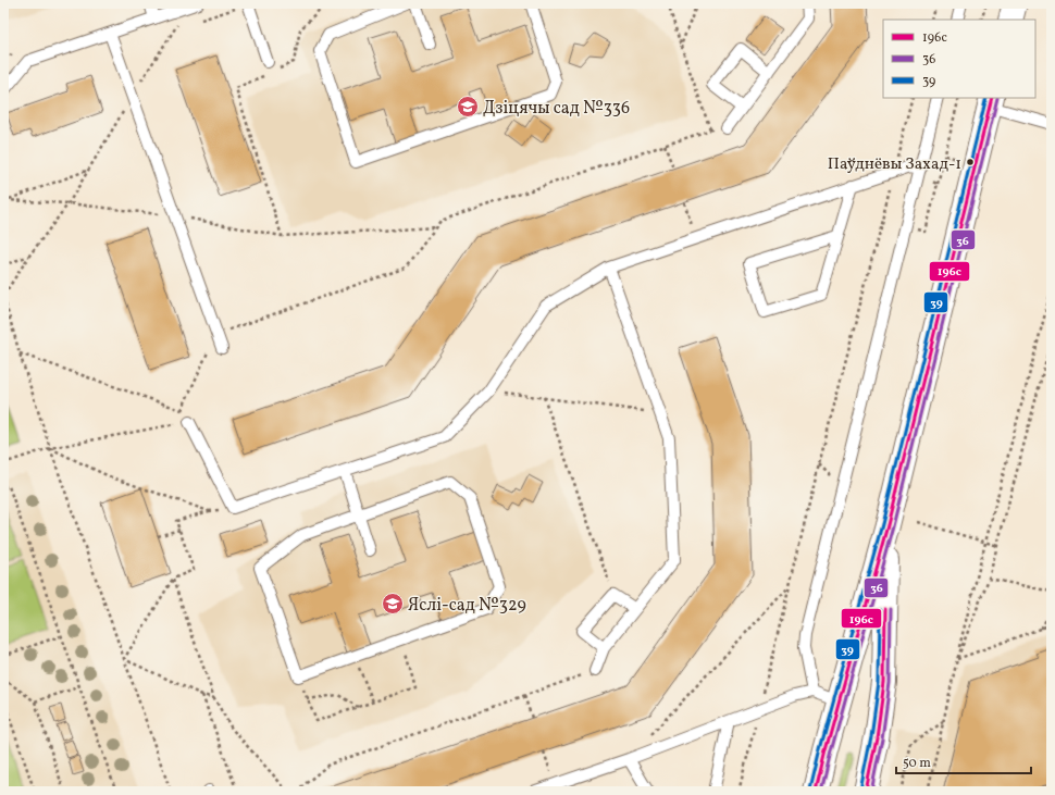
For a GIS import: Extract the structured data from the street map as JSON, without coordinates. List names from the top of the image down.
{
  "places": {
    "school or university": ["Дзіцячы сад №336", "Яслі-сад №329"],
    "other": ["Паўднёвы Захад-1"]
  },
  "lines": ["transit line 196с", "transit line 36", "transit line 39"],
  "legend": ["196с", "36", "39"],
  "scale_bar": "50 m"
}
